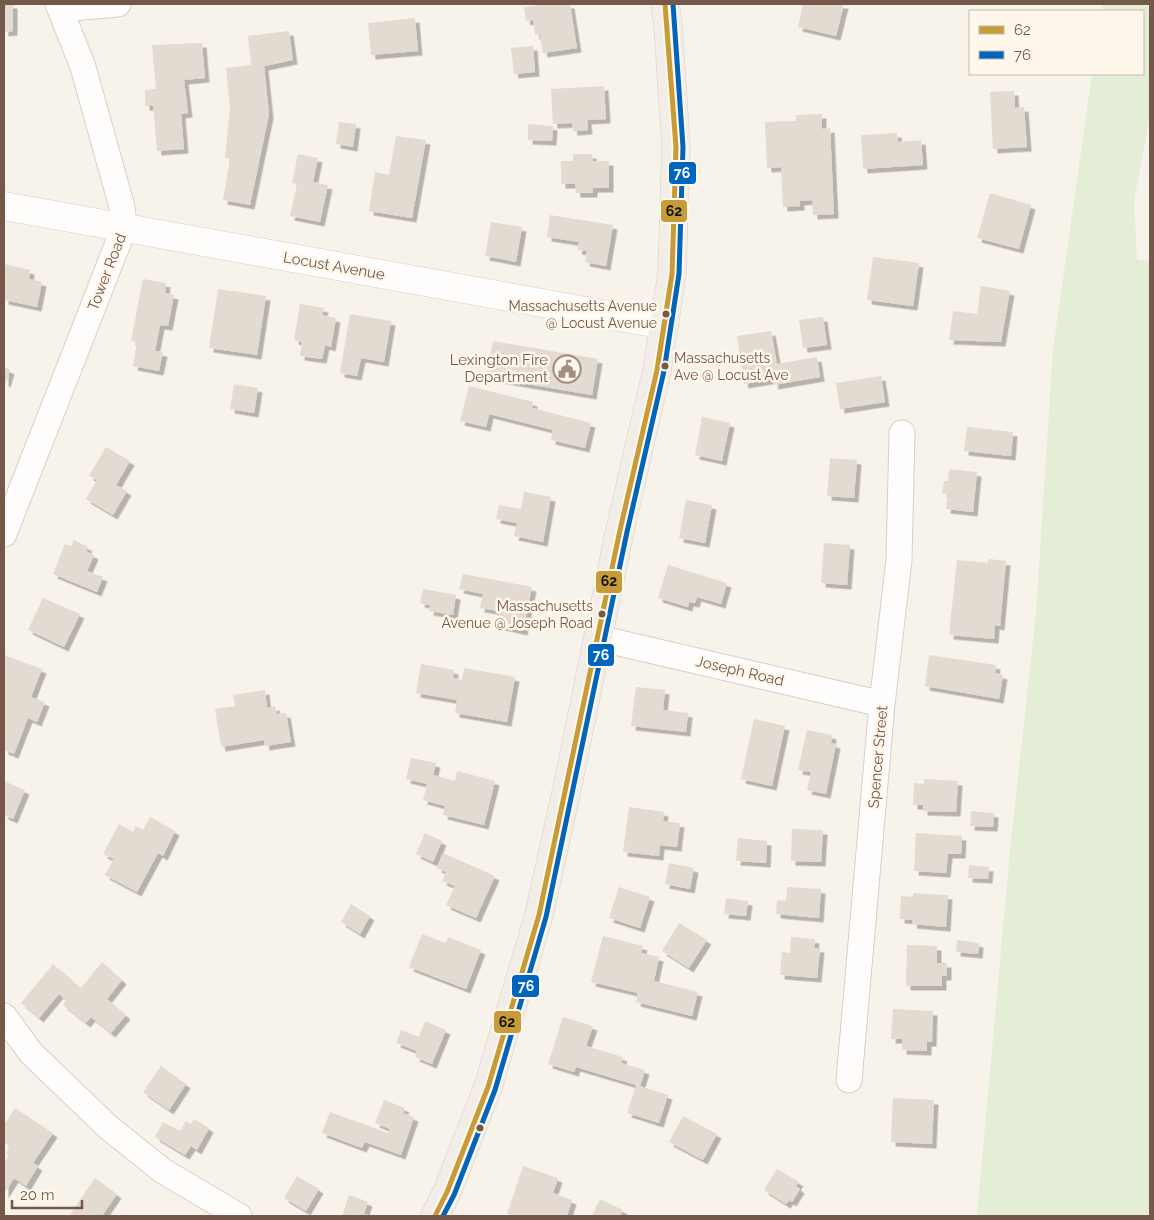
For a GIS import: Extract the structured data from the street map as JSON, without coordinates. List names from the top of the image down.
{
  "streets": {
    "street": [
      "Locust Avenue",
      "Tower Road",
      "Joseph Road",
      "Spencer Street"
    ]
  },
  "crossings": [
    ["Locust Avenue", "Tower Road"],
    ["Joseph Road", "Spencer Street"]
  ],
  "places": {
    "other": ["Massachusetts Avenue @ Locust Avenue", "Massachusetts Ave @ Locust Ave", "Massachusetts Avenue @ Joseph Road"],
    "public building": ["Lexington Fire Department"]
  },
  "lines": ["transit line 62", "transit line 76"],
  "legend": ["62", "76"],
  "scale_bar": "20 m"
}
